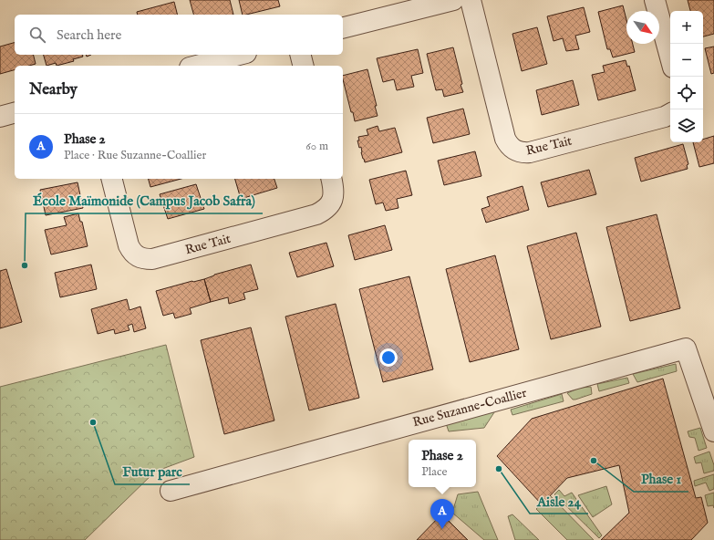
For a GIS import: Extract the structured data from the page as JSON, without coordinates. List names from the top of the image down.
{
  "streets": {
    "street": ["Rue Tait", "Rue Suzanne-Coallier"]
  },
  "places": [
    "École Maïmonide (Campus Jacob Safra)",
    "Futur parc",
    "Phase 1",
    "Aisle 24"
  ],
  "north": "bottom right",
  "page": {
    "map_buttons": ["+", "−"],
    "search": "Search here",
    "heading": "Nearby",
    "list": [
      {
        "mark": "A",
        "name": "Phase 2",
        "note": "Place · Rue Suzanne-Coallier",
        "value": "60 m"
      }
    ],
    "popup": ["Phase 2", "Place"],
    "pins": "A"
  }
}
